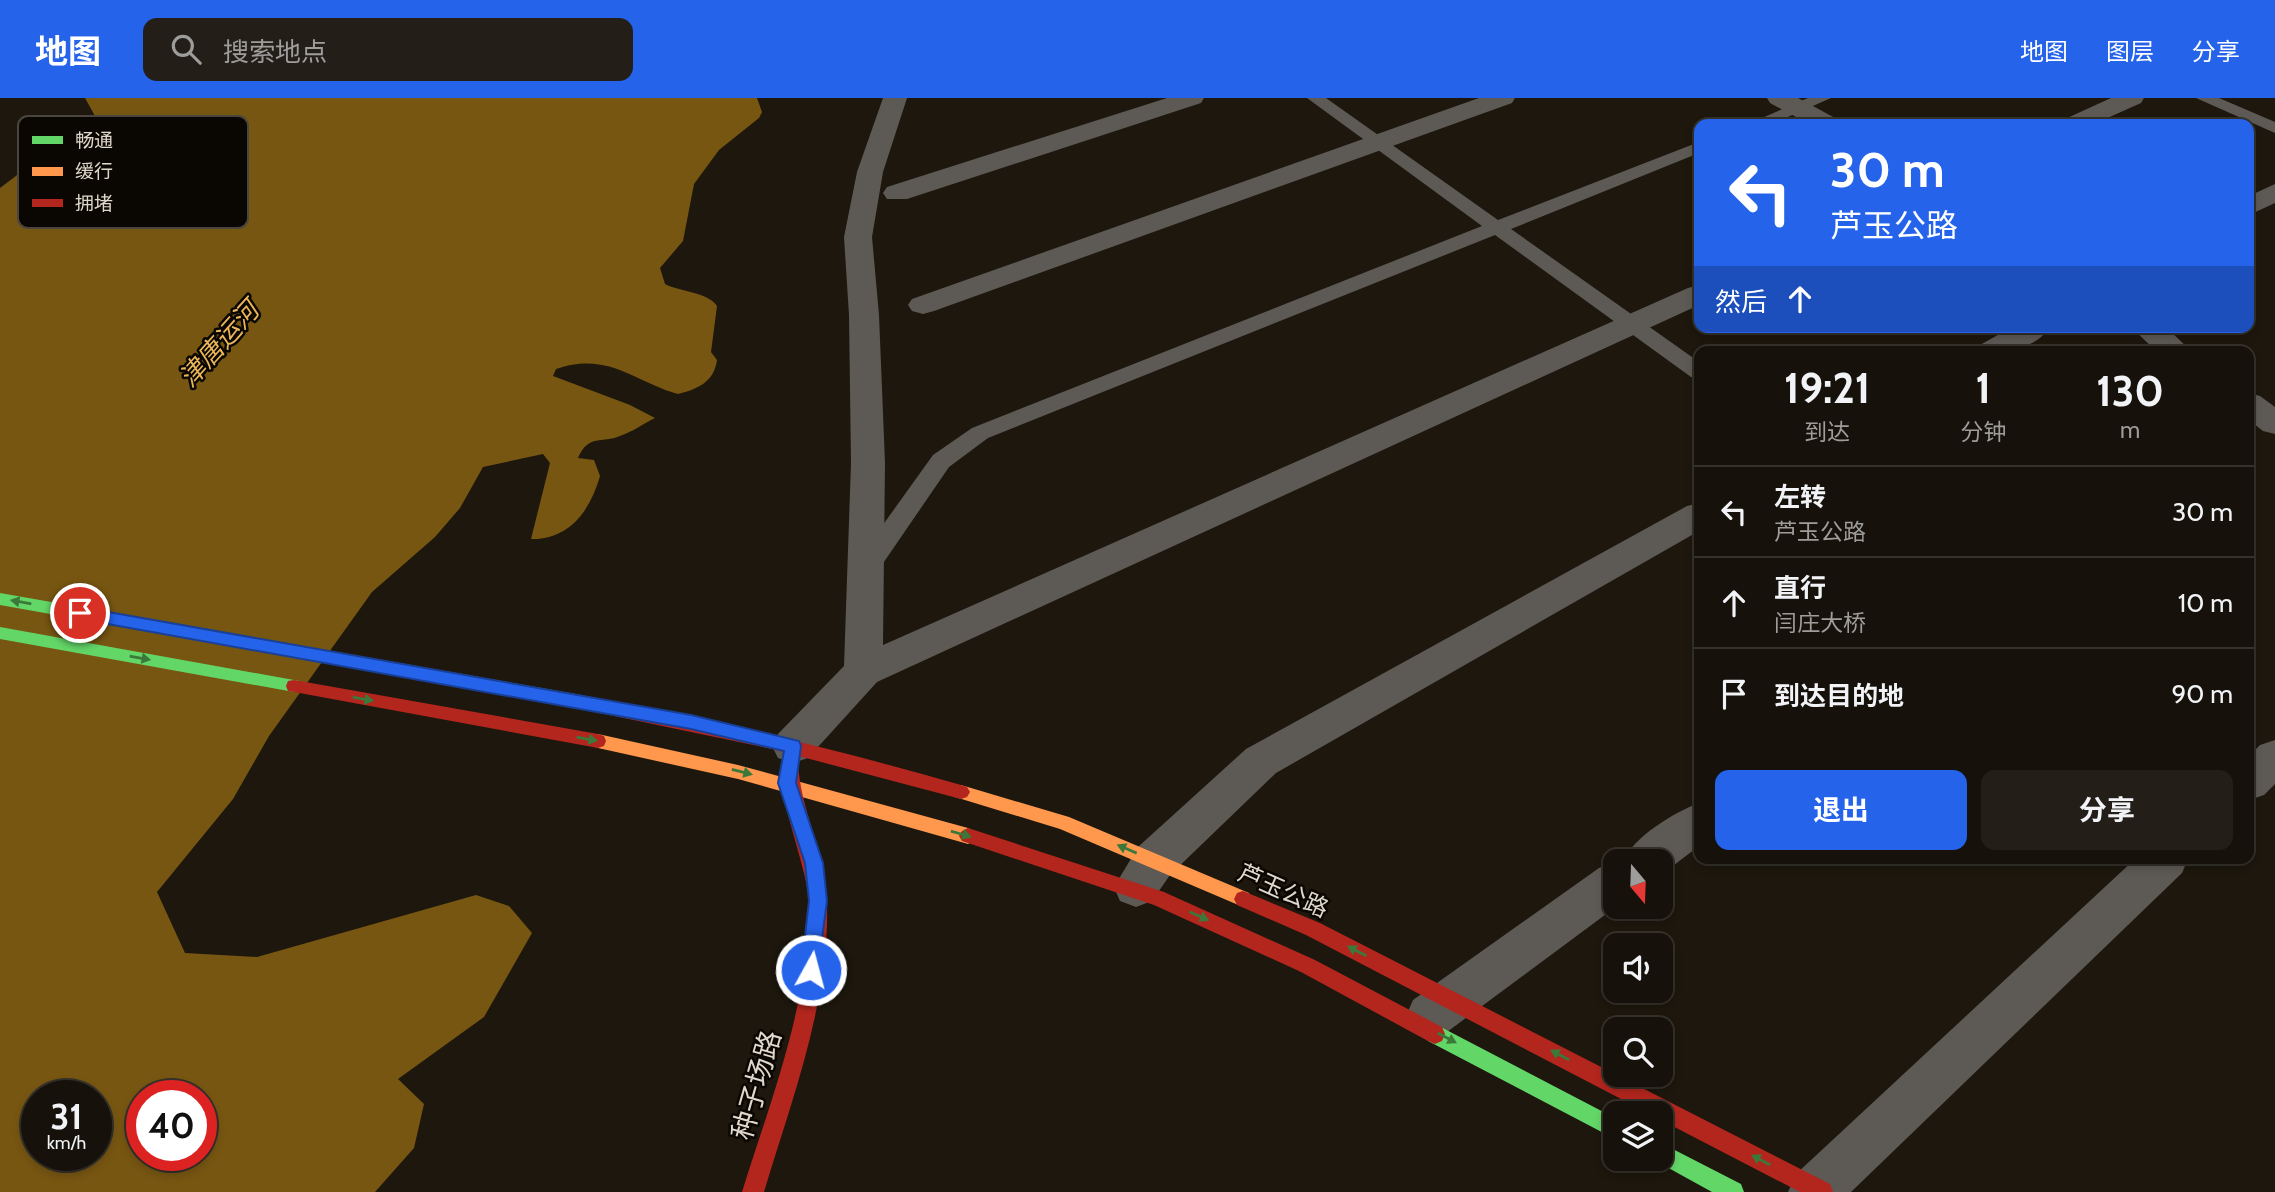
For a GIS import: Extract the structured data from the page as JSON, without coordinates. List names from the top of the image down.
{
  "streets": {
    "street": ["芦玉公路", "种子场路"]
  },
  "crossings": [
    ["芦玉公路", "种子场路"]
  ],
  "water": ["津唐运河"],
  "legend": ["畅通", "缓行", "拥堵"],
  "north": "bottom",
  "page": {
    "header": "地图",
    "search": "搜索地点",
    "nav": ["地图", "图层", "分享"],
    "turn": ["30 m", "芦玉公路"],
    "then": "然后",
    "eta": [
      "19:21",
      "到达",
      "1",
      "分钟",
      "130",
      "m"
    ],
    "list": [
      {
        "name": "左转",
        "note": "芦玉公路",
        "value": "30 m"
      },
      {
        "name": "直行",
        "note": "闫庄大桥",
        "value": "10 m"
      },
      {
        "name": "到达目的地",
        "value": "90 m"
      }
    ],
    "buttons": ["退出", "分享"],
    "speed": "31 km/h",
    "limit": "40"
  }
}
